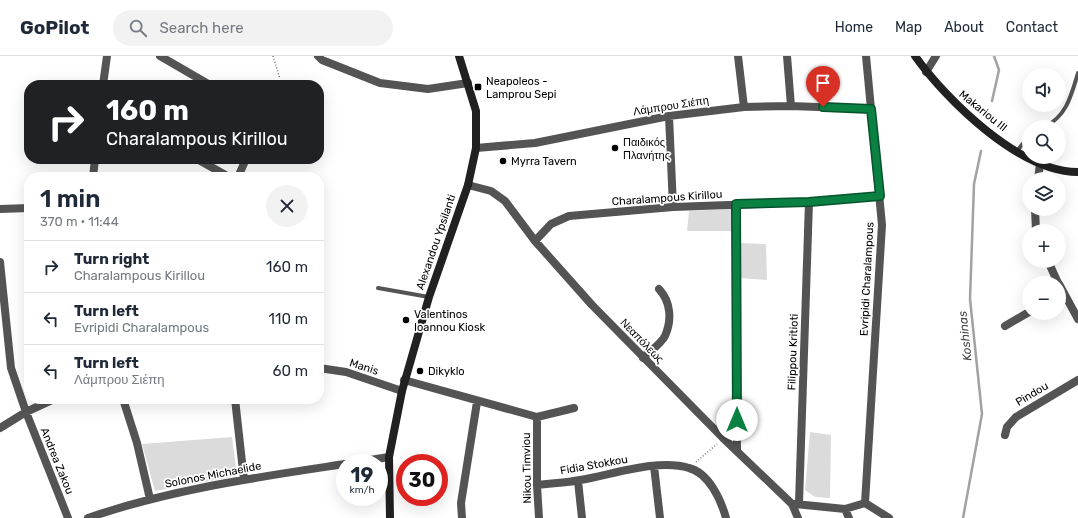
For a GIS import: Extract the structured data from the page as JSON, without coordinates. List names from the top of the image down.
{
  "streets": {
    "main road": ["Makariou III", "Alexandou Ypsilanti"],
    "street": [
      "Λάμπρου Σιέπη",
      "Charalampous Kirillou",
      "Evripidi Charalampous",
      "Νεαπόλεως",
      "Filippou Kritioti",
      "Manis",
      "Pindou",
      "Andrea Zakou",
      "Fidia Stokkou",
      "Nikou Timviou",
      "Solonos Michaelide"
    ]
  },
  "crossings": [
    ["Λάμπρου Σιέπη", "Alexandou Ypsilanti"],
    ["Λάμπρου Σιέπη", "Evripidi Charalampous"],
    ["Charalampous Kirillou", "Evripidi Charalampous"],
    ["Charalampous Kirillou", "Νεαπόλεως"],
    ["Charalampous Kirillou", "Filippou Kritioti"],
    ["Alexandou Ypsilanti", "Νεαπόλεως"],
    ["Alexandou Ypsilanti", "Manis"],
    ["Νεαπόλεως", "Filippou Kritioti"],
    ["Fidia Stokkou", "Nikou Timviou"]
  ],
  "water": ["Koshinas"],
  "places": {
    "transit": ["Neapoleos - Lamprou Sepi"],
    "other": [
      "Παιδικός Πλανήτης",
      "Myrra Tavern",
      "Valentinos Ioannou Kiosk",
      "Dikyklo"
    ]
  },
  "page": {
    "header": "GoPilot",
    "search": "Search here",
    "nav": [
      "Home",
      "Map",
      "About",
      "Contact"
    ],
    "map_buttons": ["+", "−"],
    "turn": ["160 m", "Charalampous Kirillou"],
    "heading": ["1 min", "370 m · 11:44"],
    "list": [
      {
        "name": "Turn right",
        "note": "Charalampous Kirillou",
        "value": "160 m"
      },
      {
        "name": "Turn left",
        "note": "Evripidi Charalampous",
        "value": "110 m"
      },
      {
        "name": "Turn left",
        "note": "Λάμπρου Σιέπη",
        "value": "60 m"
      }
    ],
    "speed": "19 km/h",
    "limit": "30"
  }
}
